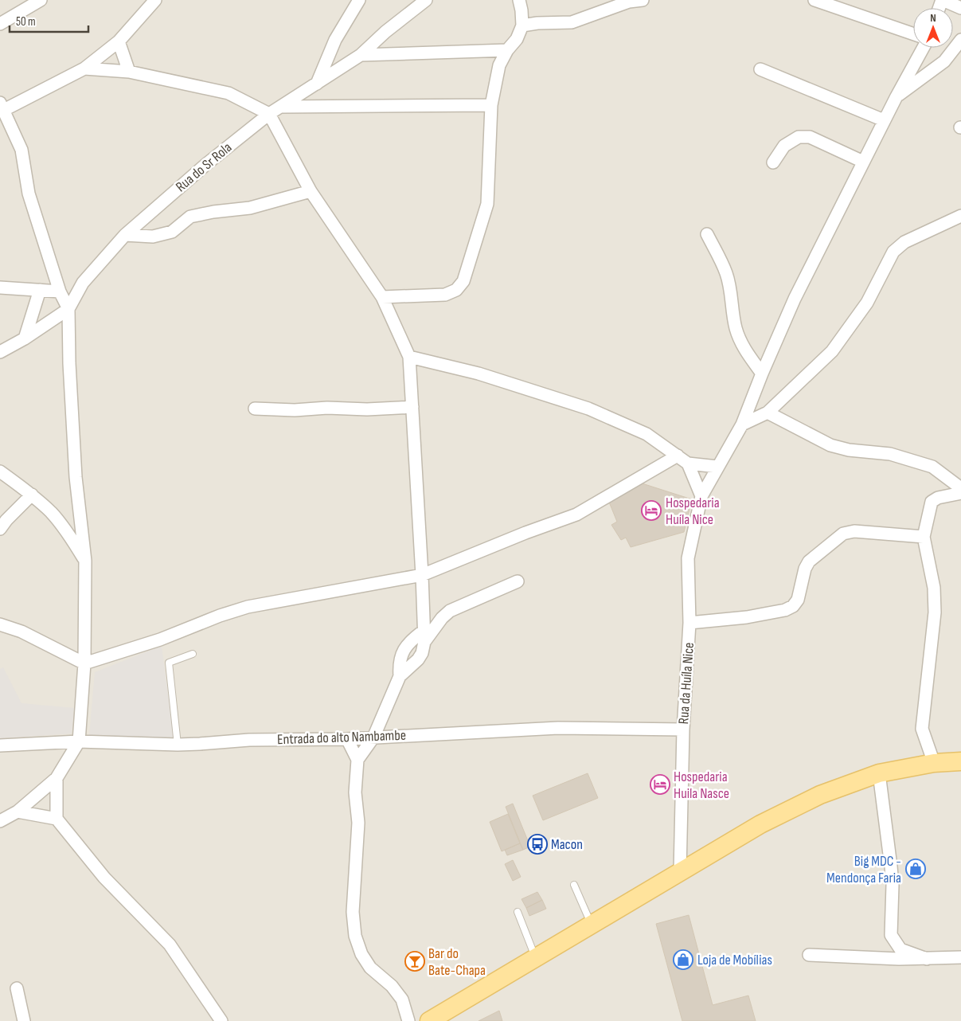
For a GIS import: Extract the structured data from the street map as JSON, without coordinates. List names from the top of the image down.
{
  "streets": {
    "street": ["Rua do Sr Rola", "Rua da Huíla Nice", "Entrada do alto Nambambe"]
  },
  "crossings": [
    ["Rua da Huíla Nice", "Entrada do alto Nambambe"]
  ],
  "places": {
    "hotel": ["Hospedaria Huíla Nice", "Hospedaria Huila Nasce"],
    "bus stop": ["Macon"],
    "shop": ["Big MDC - Mendonça Faria", "Loja de Mobílias"],
    "bar": ["Bar do Bate-Chapa"]
  },
  "scale_bar": "50 m",
  "north": "top"
}
